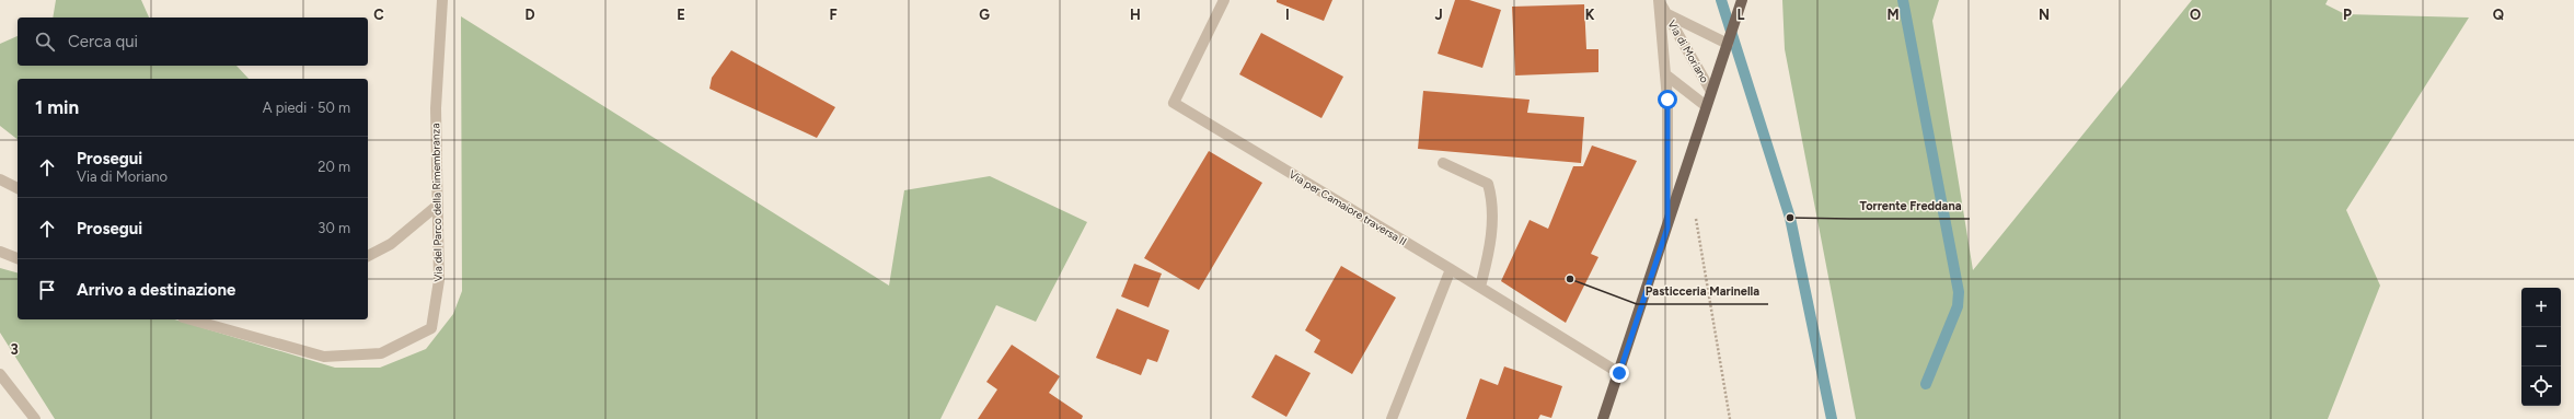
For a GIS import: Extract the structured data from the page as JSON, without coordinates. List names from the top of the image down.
{
  "streets": {
    "street": ["Via di Moriano", "Via del Parco della Rimembranza", "Via per Camaiore traversa II"]
  },
  "places": ["Torrente Freddana", "Pasticceria Marinella"],
  "page": {
    "search": "Cerca qui",
    "heading": ["1 min", "A piedi · 50 m"],
    "list": [
      ["Prosegui", "Via di Moriano", "20 m"],
      ["Prosegui", "30 m"],
      "Arrivo a destinazione"
    ],
    "map_buttons": ["+", "−"]
  },
  "grid": {
    "columns": [
      "C",
      "D",
      "E",
      "F",
      "G",
      "H",
      "I",
      "J",
      "K",
      "L",
      "M",
      "N",
      "O",
      "P",
      "Q"
    ],
    "rows": ["3"]
  }
}
